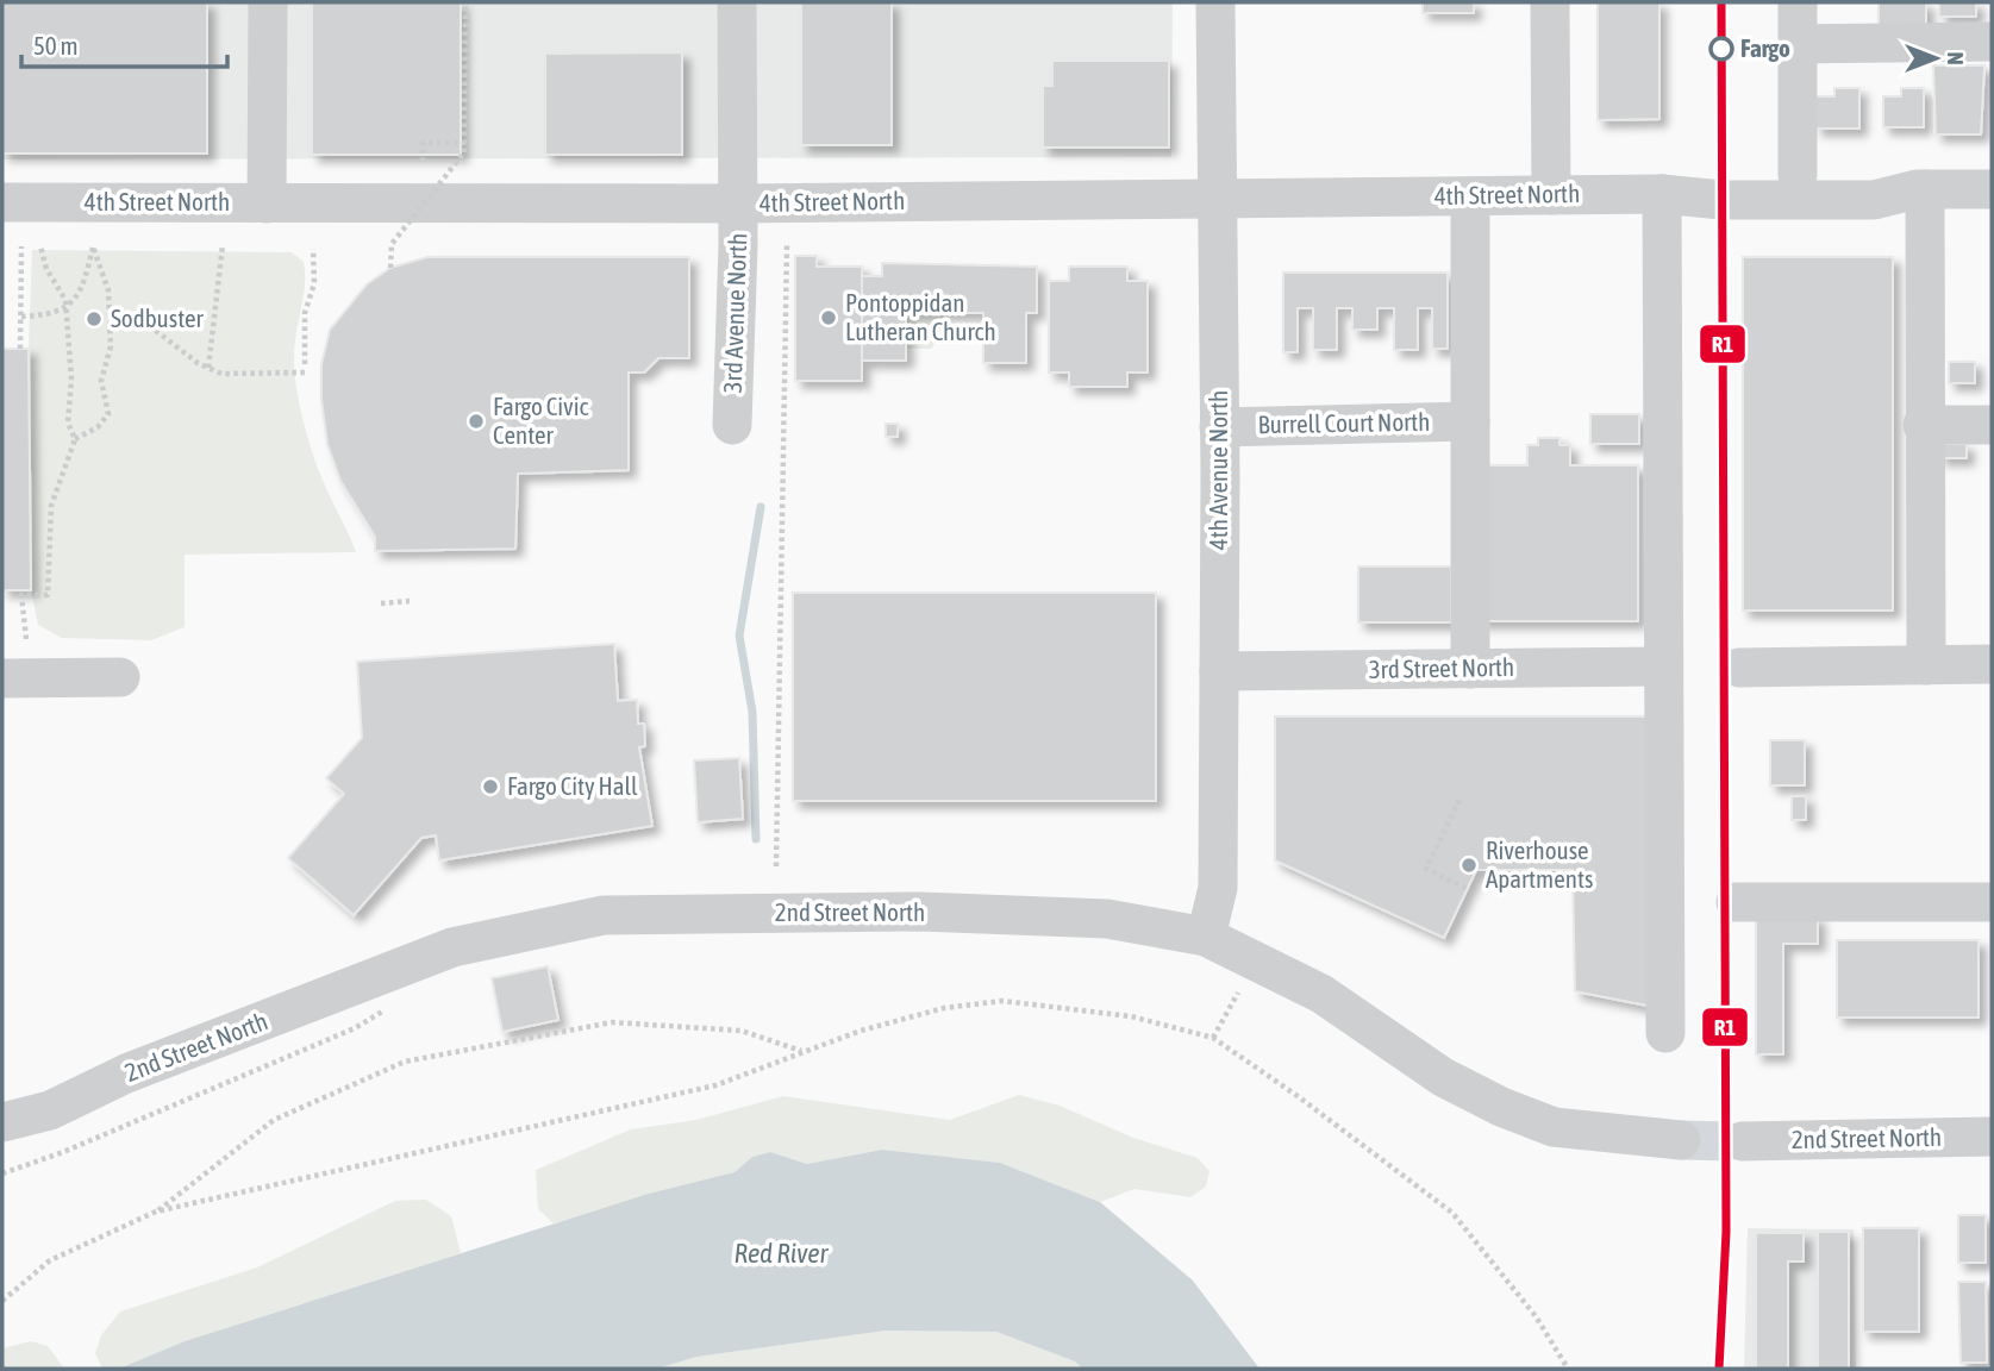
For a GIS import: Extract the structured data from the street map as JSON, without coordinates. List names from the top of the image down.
{
  "streets": {
    "street": [
      "4th Street North",
      "3rd Avenue North",
      "Burrell Court North",
      "4th Avenue North",
      "3rd Street North",
      "2nd Street North"
    ]
  },
  "crossings": [
    ["4th Street North", "3rd Avenue North"],
    ["4th Street North", "4th Avenue North"],
    ["Burrell Court North", "4th Avenue North"],
    ["4th Avenue North", "3rd Street North"],
    ["4th Avenue North", "2nd Street North"]
  ],
  "water": ["Red River"],
  "places": [
    "Fargo",
    "Pontoppidan Lutheran Church",
    "Sodbuster",
    "Fargo Civic Center",
    "Fargo City Hall",
    "Riverhouse Apartments"
  ],
  "lines": ["transit line R1"],
  "scale_bar": "50 m",
  "north": "right"
}
